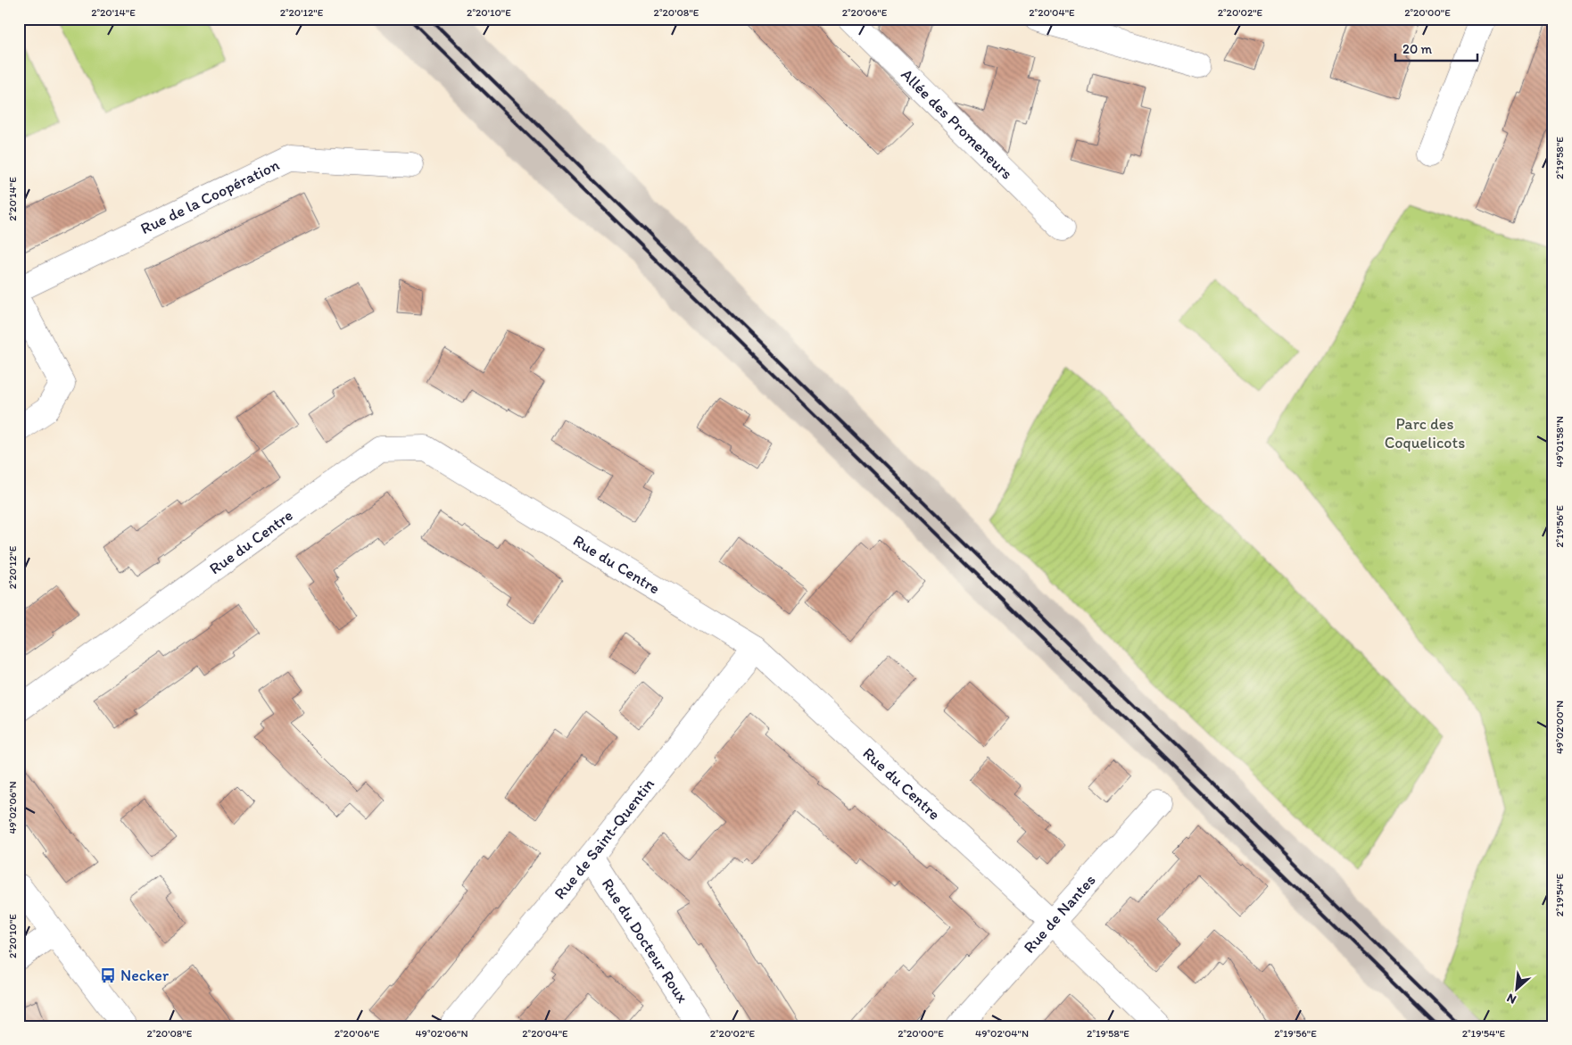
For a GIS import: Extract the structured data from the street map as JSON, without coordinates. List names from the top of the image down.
{
  "streets": {
    "street": [
      "Allée des Promeneurs",
      "Rue de la Coopération",
      "Rue du Centre",
      "Rue de Saint-Quentin",
      "Rue de Nantes",
      "Rue du Docteur Roux"
    ]
  },
  "crossings": [
    ["Rue du Centre", "Rue de Saint-Quentin"],
    ["Rue du Centre", "Rue de Nantes"],
    ["Rue de Saint-Quentin", "Rue du Docteur Roux"]
  ],
  "parks": ["Parc des Coquelicots"],
  "places": {
    "bus stop": ["Necker"]
  },
  "scale_bar": "20 m",
  "north": "bottom left",
  "coordinates": [
    "2°20'14\"E",
    "2°20'12\"E",
    "2°20'10\"E",
    "2°20'08\"E",
    "2°20'06\"E",
    "2°20'04\"E",
    "2°20'02\"E",
    "2°20'00\"E",
    "2°19'58\"E",
    "49°01'58\"N",
    "2°19'56\"E",
    "49°02'00\"N",
    "49°02'06\"N",
    "2°19'54\"E",
    "49°02'04\"N"
  ]
}
